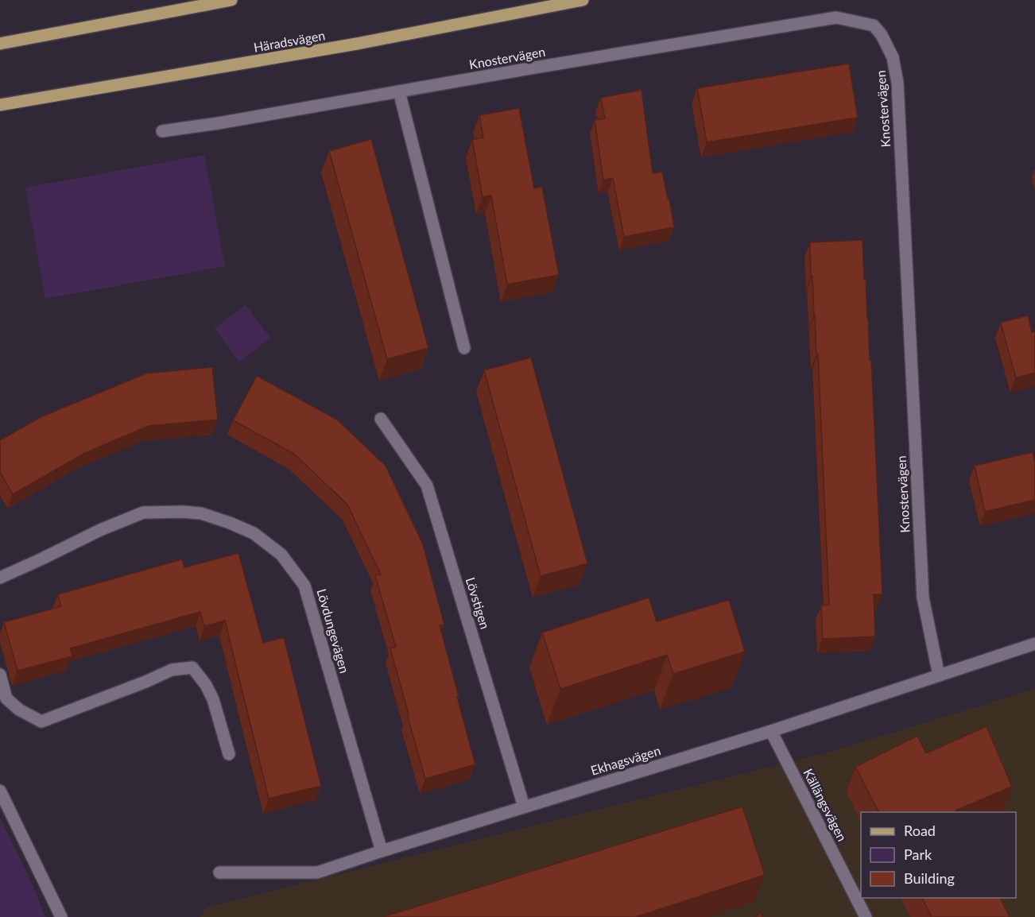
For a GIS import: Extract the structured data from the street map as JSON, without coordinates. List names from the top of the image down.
{
  "streets": {
    "main road": ["Häradsvägen"],
    "street": [
      "Knostervägen",
      "Lövstigen",
      "Lövdungevägen",
      "Ekhagsvägen",
      "Källängsvägen"
    ]
  },
  "crossings": [
    ["Knostervägen", "Ekhagsvägen"],
    ["Lövstigen", "Ekhagsvägen"],
    ["Lövdungevägen", "Ekhagsvägen"],
    ["Ekhagsvägen", "Källängsvägen"]
  ],
  "legend": ["Road", "Park", "Building"]
}
